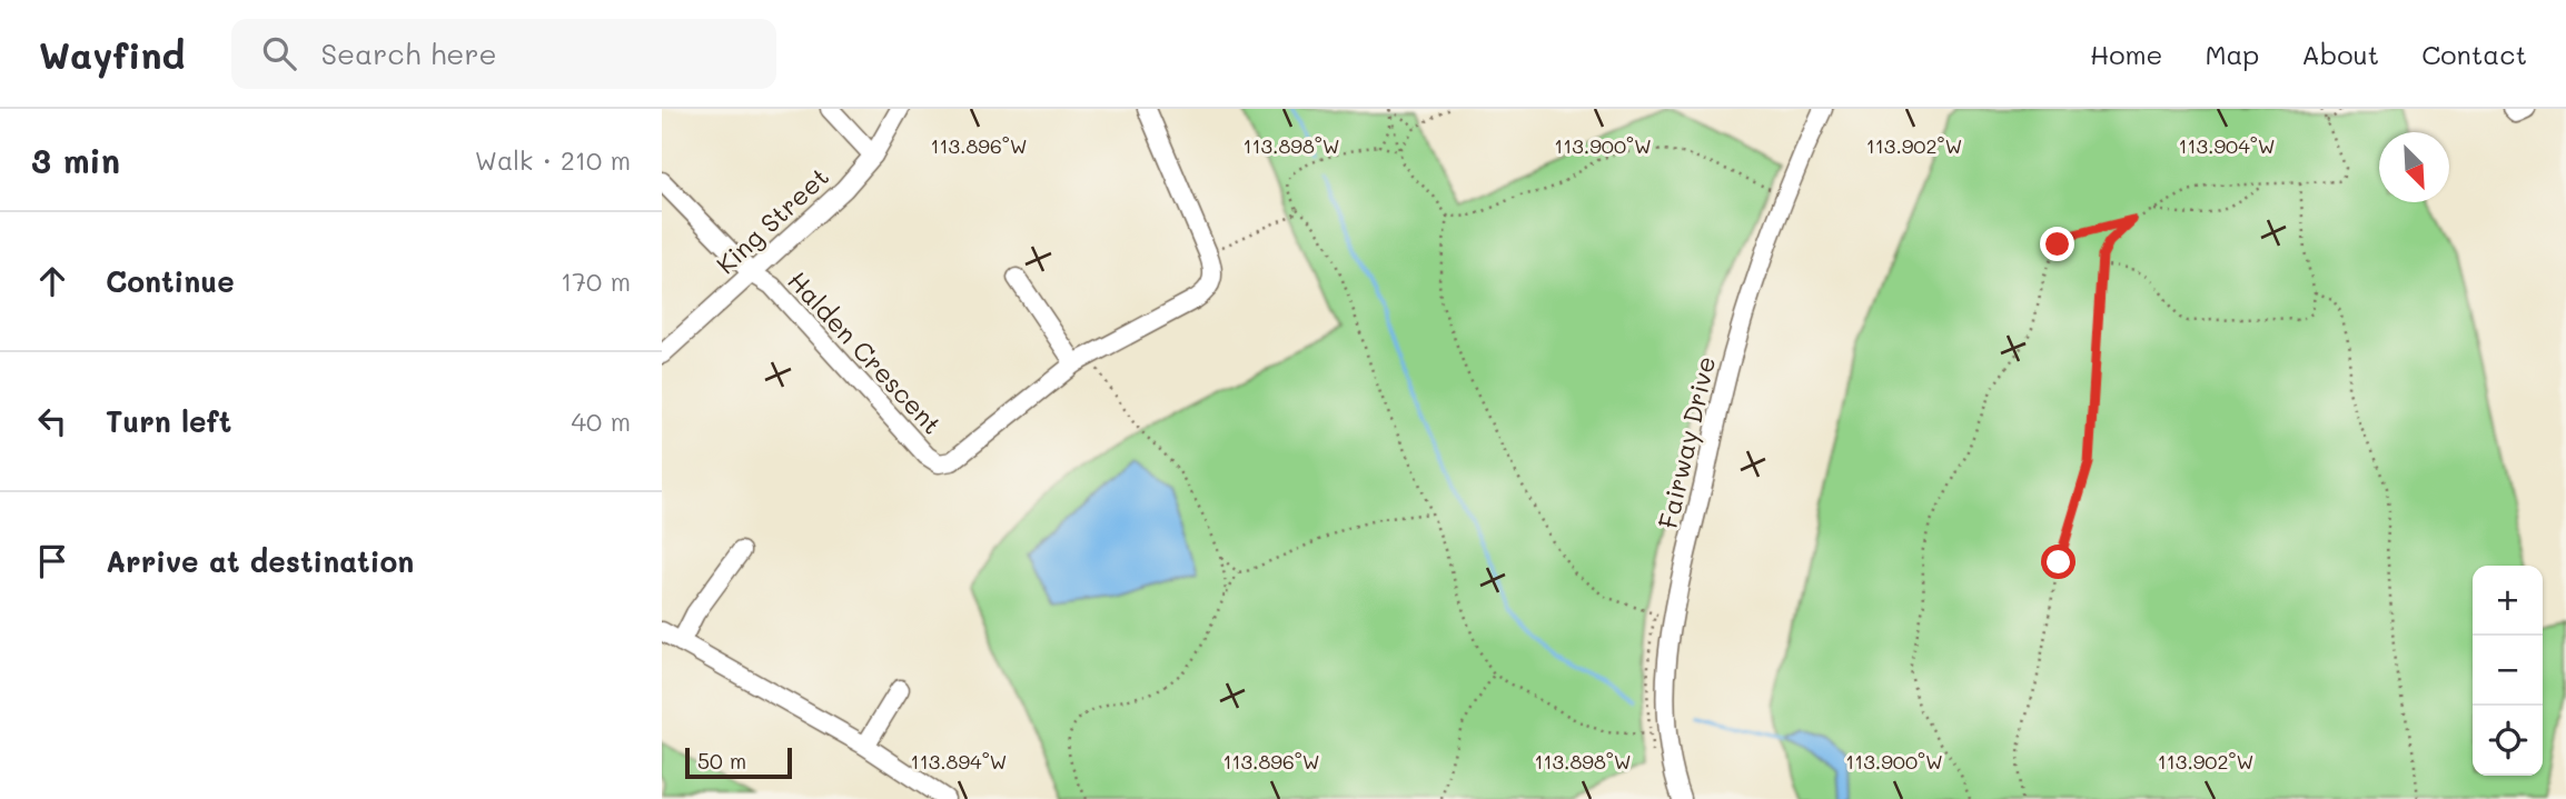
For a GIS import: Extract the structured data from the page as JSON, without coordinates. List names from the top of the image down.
{
  "streets": {
    "street": ["King Street", "Halden Crescent", "Fairway Drive"]
  },
  "crossings": [
    ["King Street", "Halden Crescent"]
  ],
  "scale_bar": "50 m",
  "north": "bottom right",
  "page": {
    "header": "Wayfind",
    "search": "Search here",
    "nav": [
      "Home",
      "Map",
      "About",
      "Contact"
    ],
    "heading": ["3 min", "Walk · 210 m"],
    "list": [
      ["Continue", "170 m"],
      ["Turn left", "40 m"],
      "Arrive at destination"
    ],
    "map_buttons": ["+", "−"],
    "scale": "50 m"
  },
  "coordinates": [
    "113.896°W",
    "113.898°W",
    "113.900°W",
    "113.902°W",
    "113.904°W",
    "113.894°W"
  ]
}
